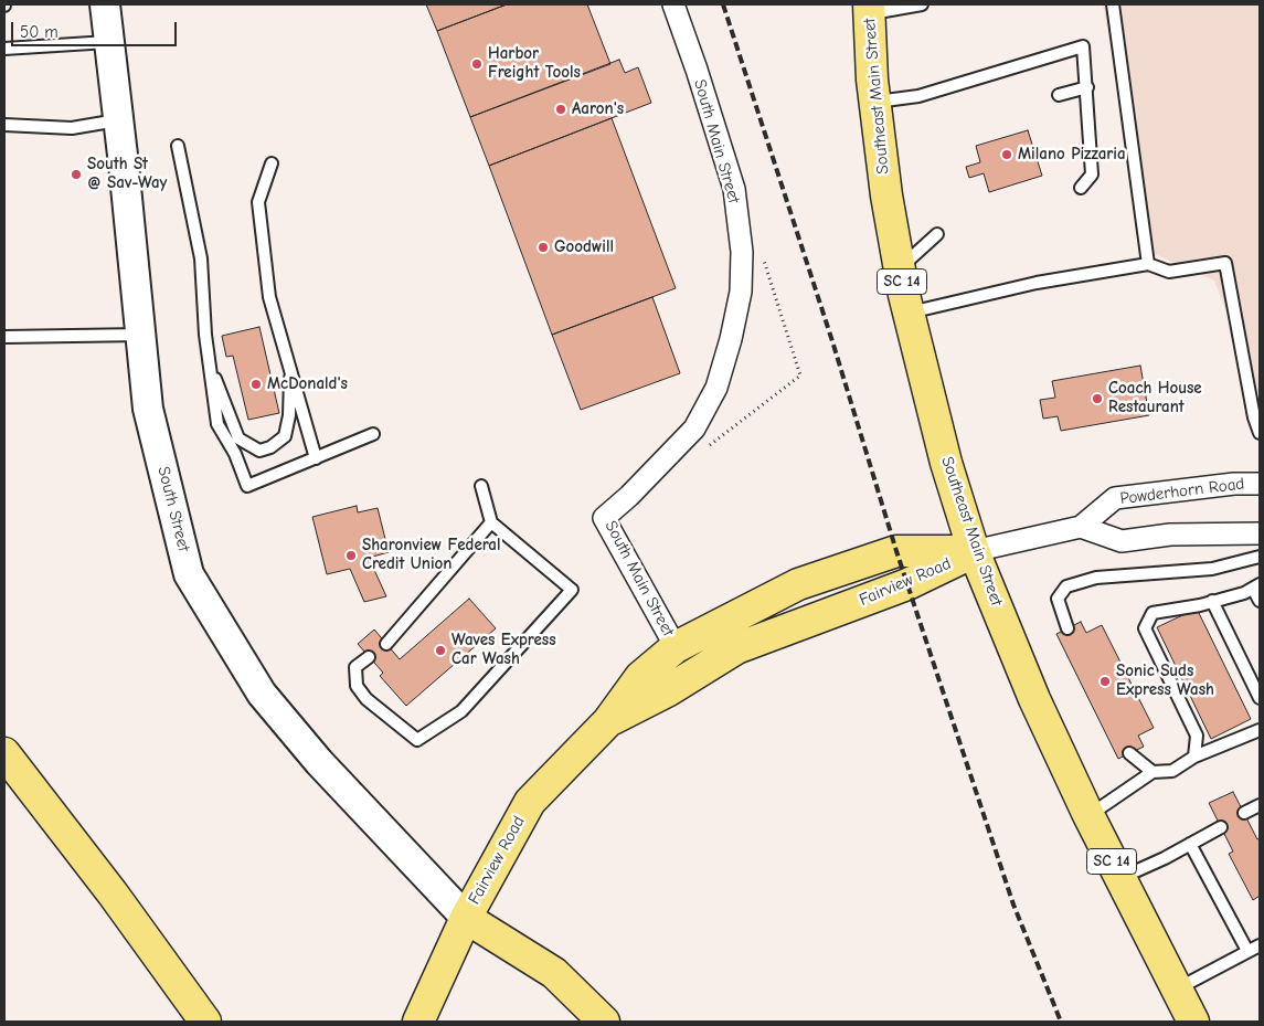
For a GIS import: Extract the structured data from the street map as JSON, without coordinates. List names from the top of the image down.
{
  "streets": {
    "main road": ["Southeast Main Street", "SC 14", "Fairview Road"],
    "street": ["South Main Street", "Powderhorn Road", "South Street"]
  },
  "crossings": [
    ["Southeast Main Street", "Powderhorn Road"],
    ["Southeast Main Street", "Fairview Road"],
    ["South Main Street", "Fairview Road"],
    ["Powderhorn Road", "Fairview Road"],
    ["South Street", "Fairview Road"]
  ],
  "places": [
    "Harbor Freight Tools",
    "Aaron's",
    "Milano Pizzaria",
    "South St @ Sav-Way",
    "Goodwill",
    "McDonald's",
    "Coach House Restaurant",
    "Sharonview Federal Credit Union",
    "Waves Express Car Wash",
    "Sonic Suds Express Wash"
  ],
  "scale_bar": "50 m"
}
